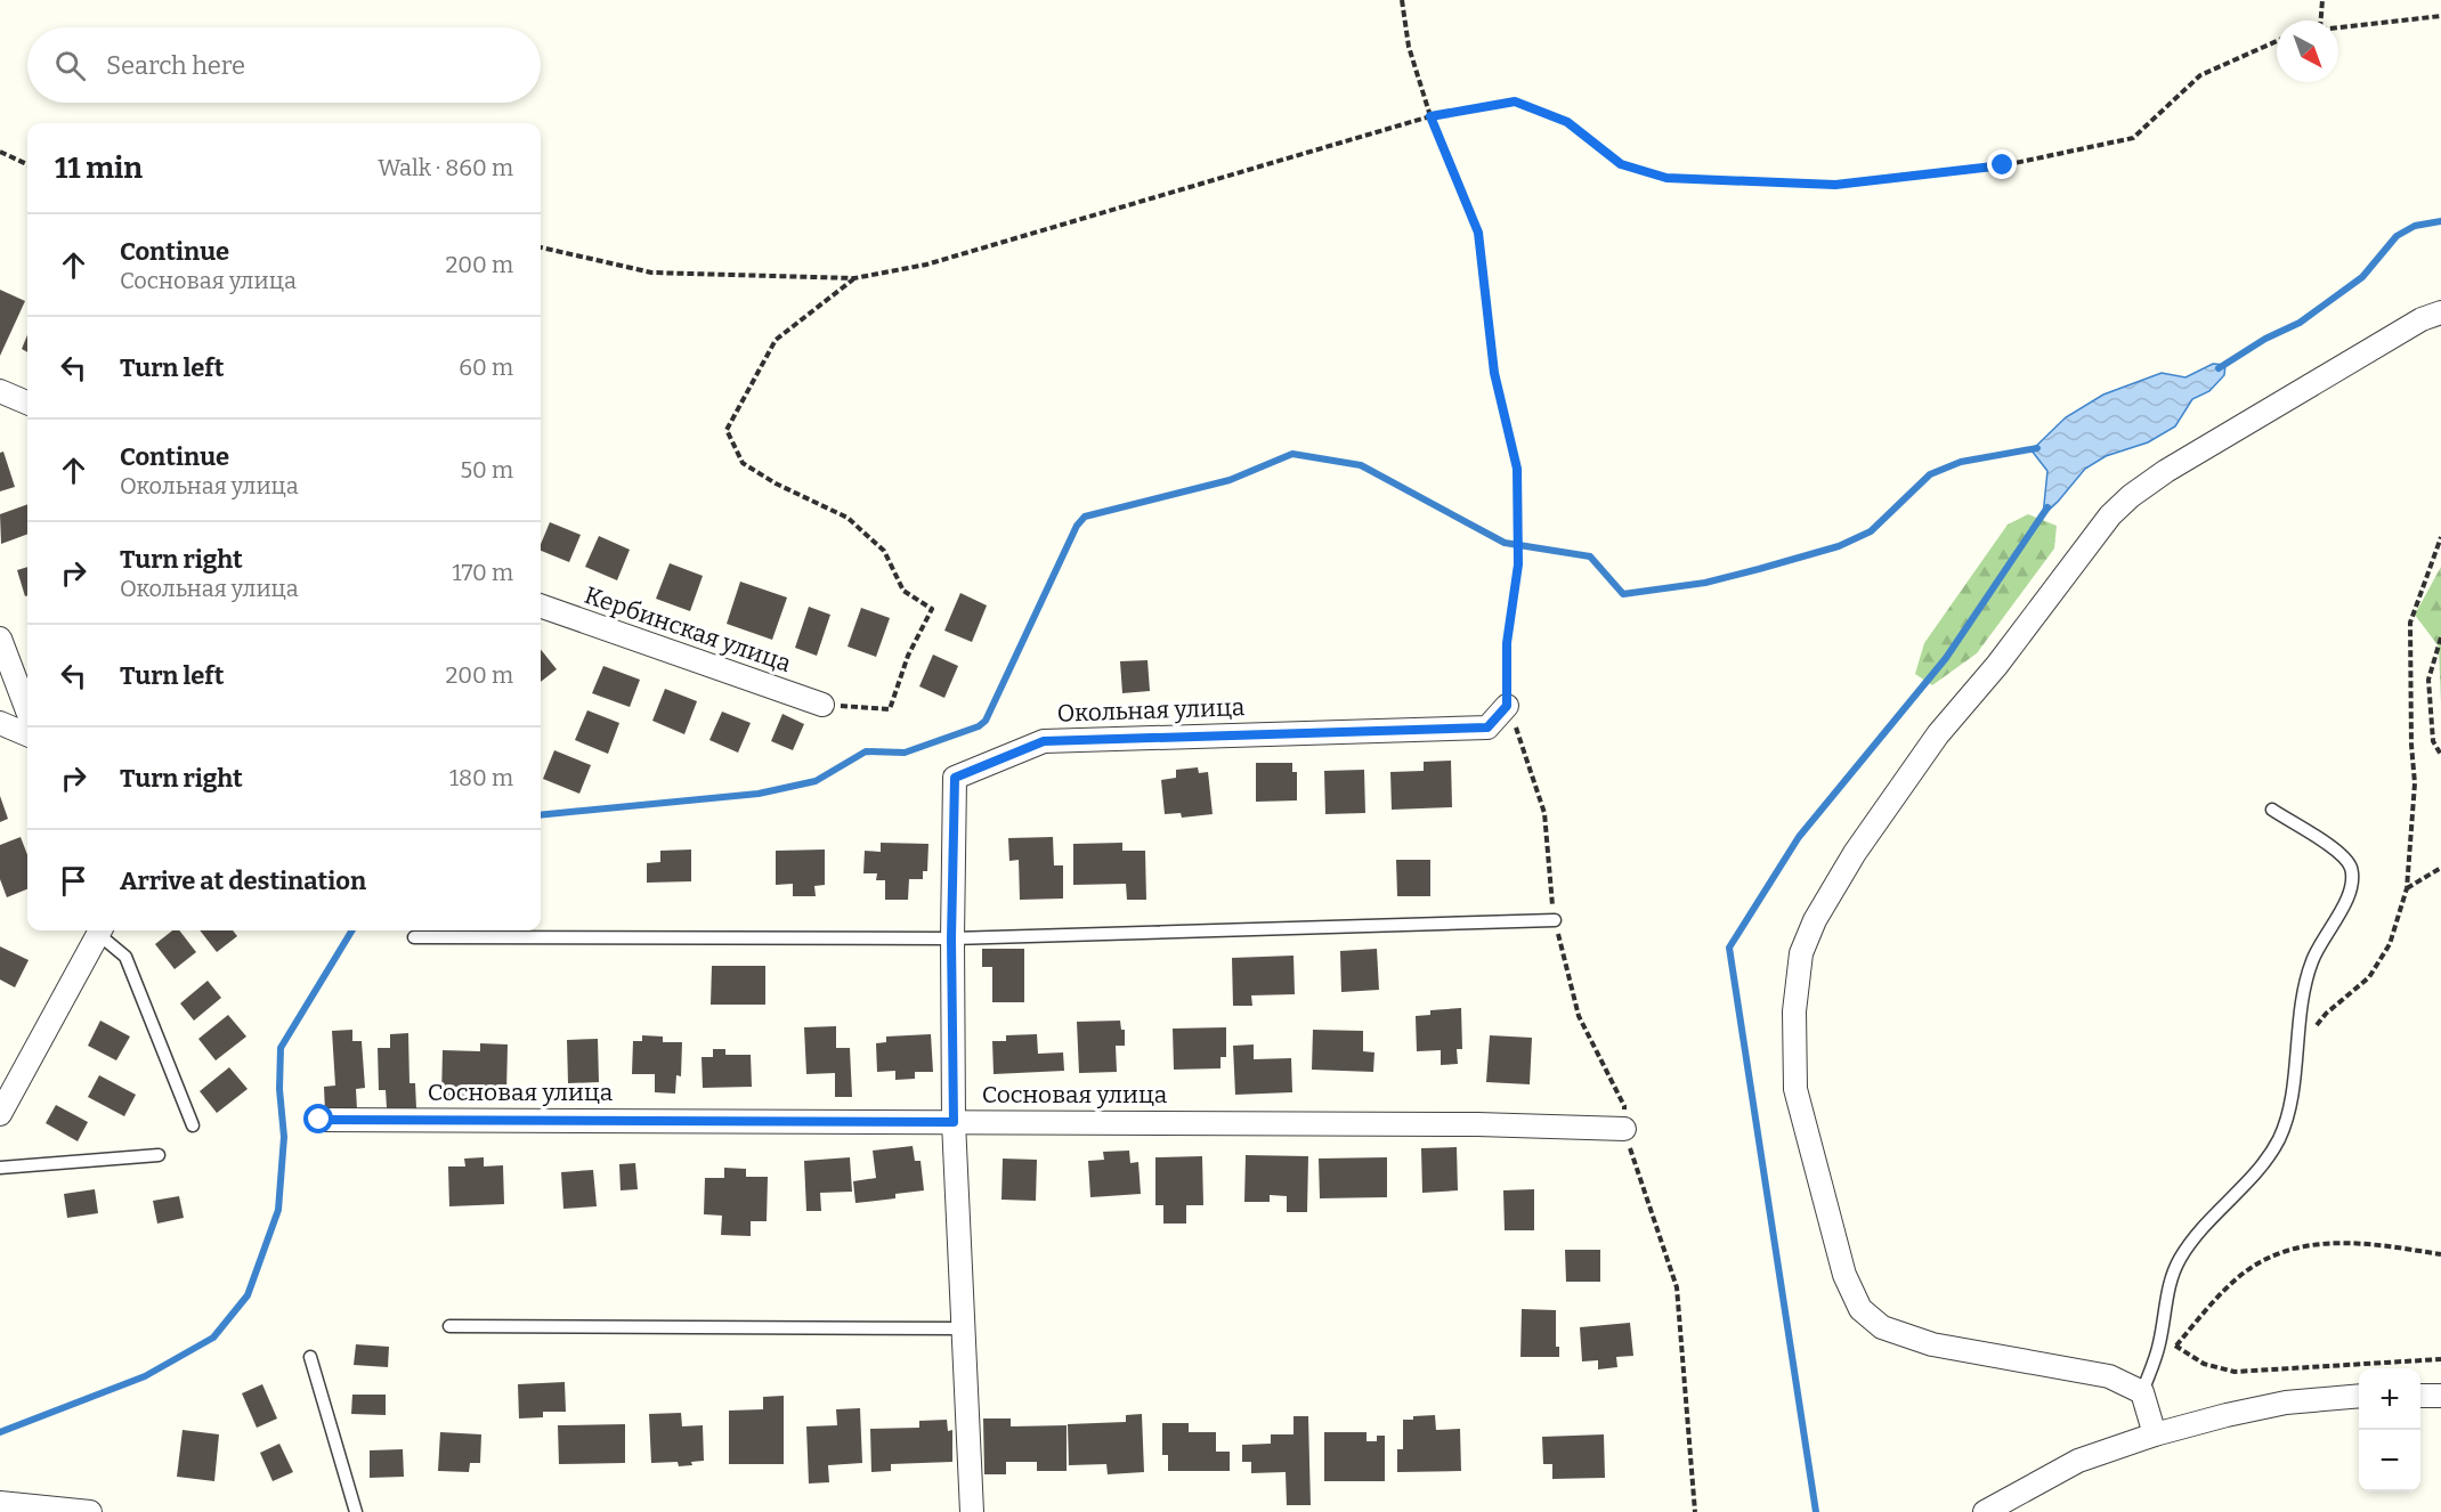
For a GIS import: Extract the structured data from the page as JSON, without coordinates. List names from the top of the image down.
{
  "streets": {
    "street": ["Кербинская улица", "Окольная улица", "Сосновая улица"]
  },
  "north": "bottom right",
  "page": {
    "search": "Search here",
    "heading": ["11 min", "Walk · 860 m"],
    "list": [
      ["Continue", "Сосновая улица", "200 m"],
      ["Turn left", "60 m"],
      ["Continue", "Окольная улица", "50 m"],
      ["Turn right", "Окольная улица", "170 m"],
      ["Turn left", "200 m"],
      ["Turn right", "180 m"],
      "Arrive at destination"
    ],
    "map_buttons": ["+", "−"]
  }
}
